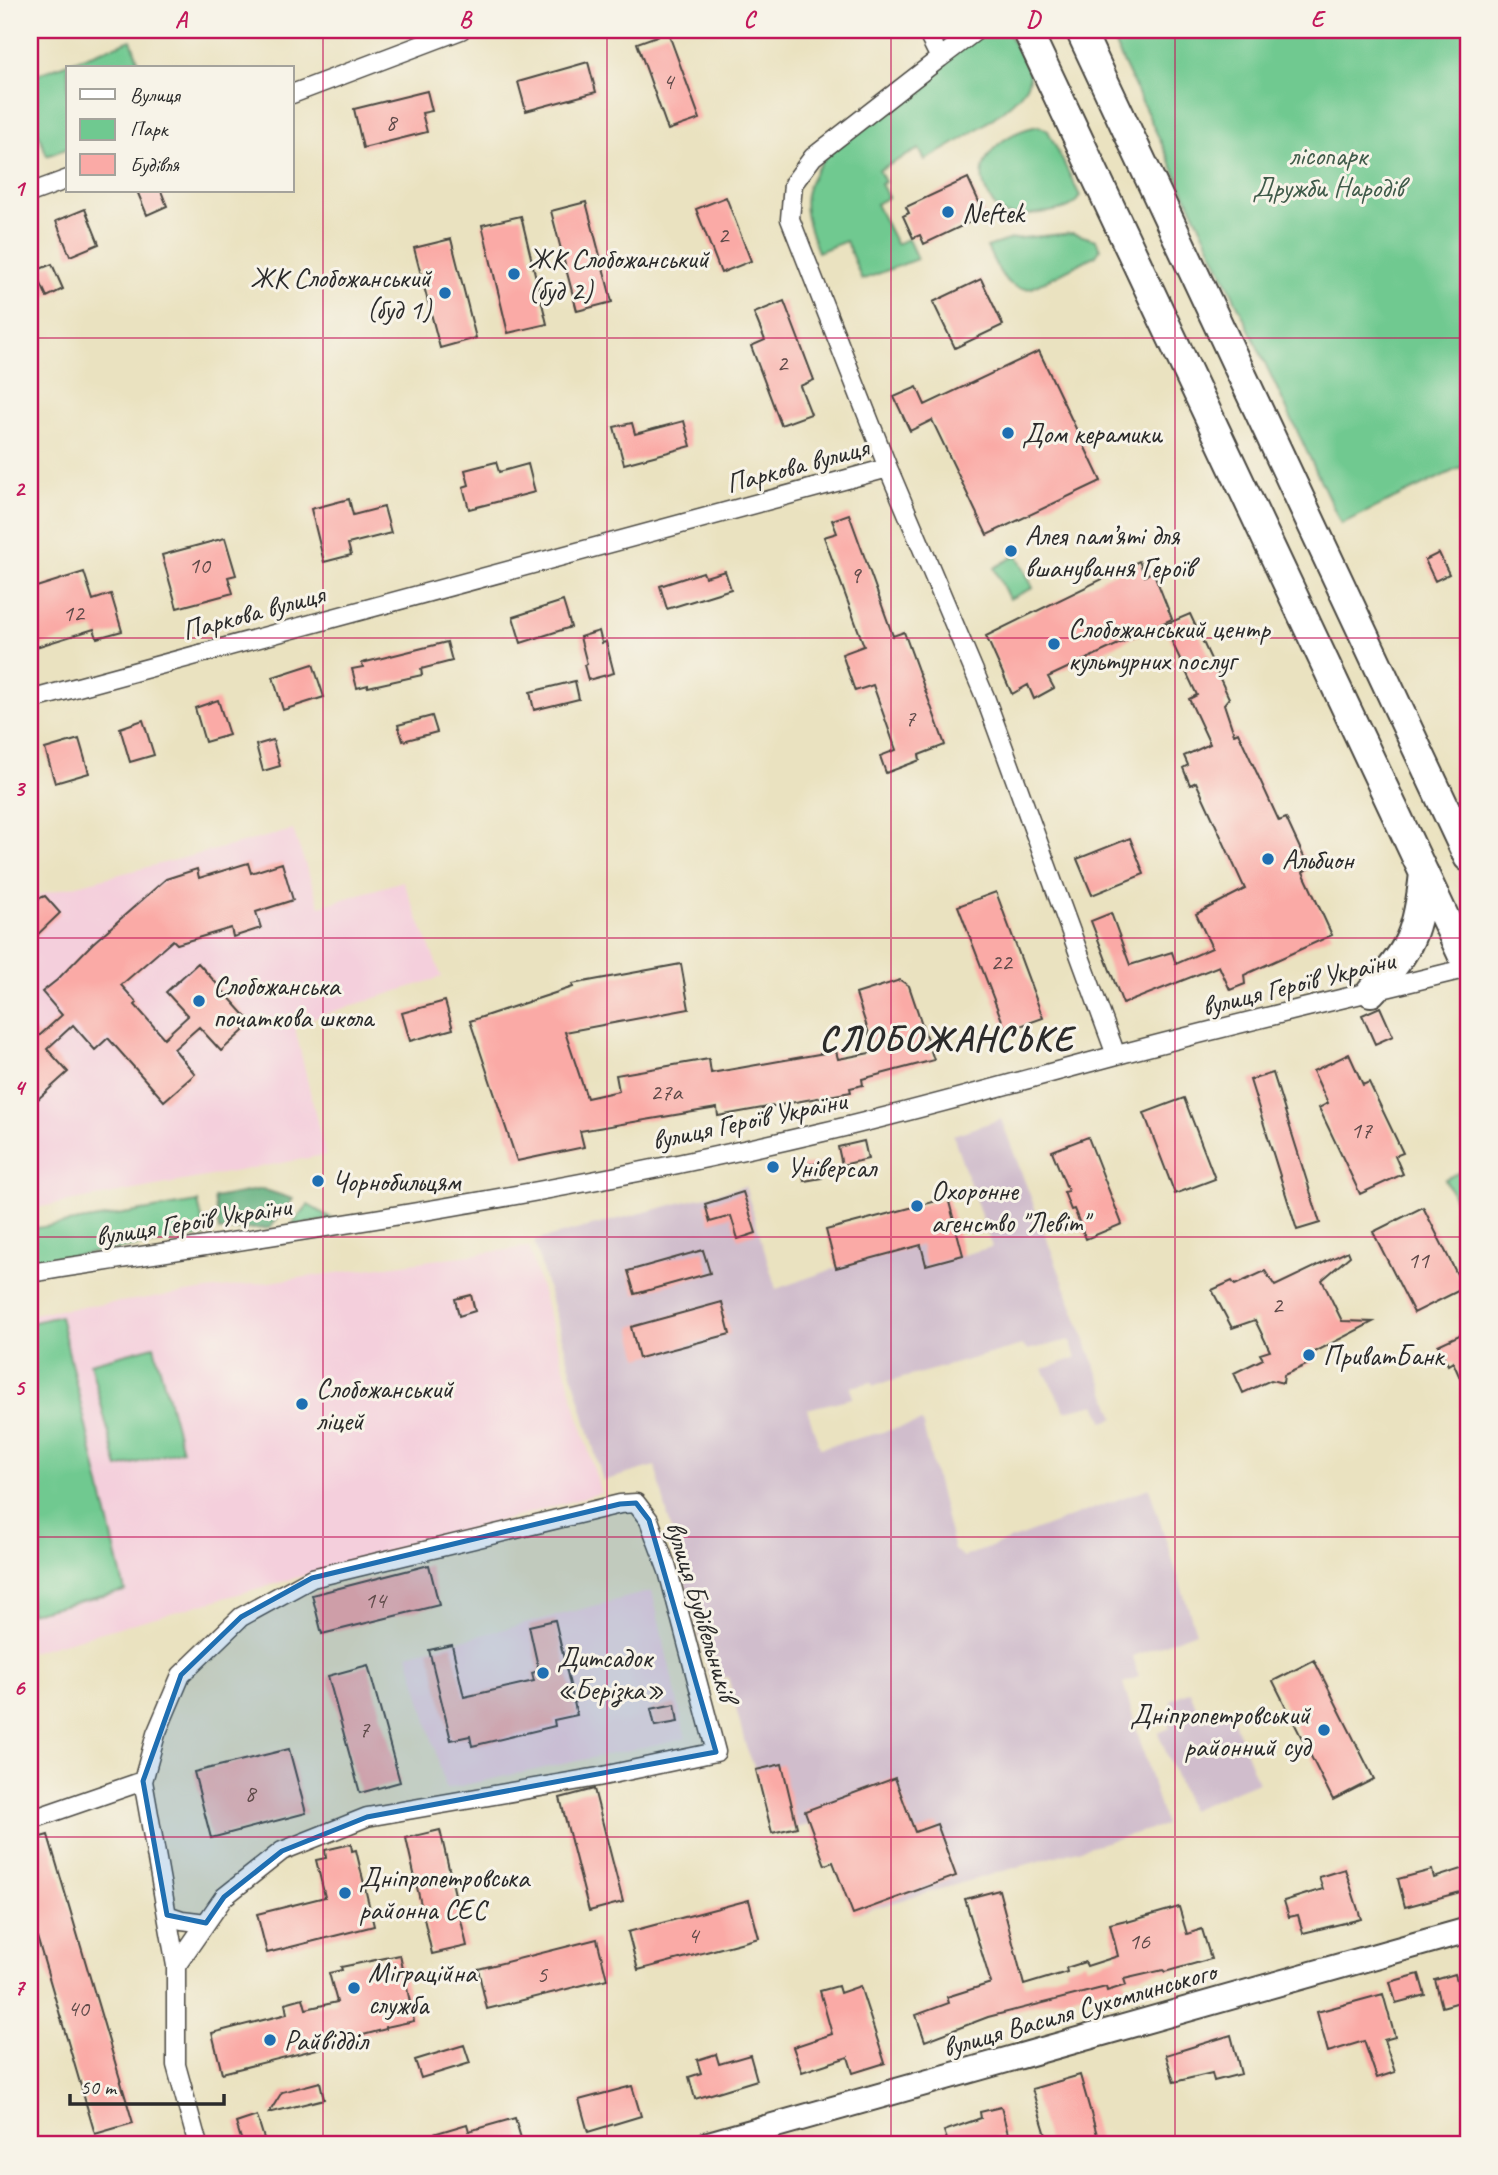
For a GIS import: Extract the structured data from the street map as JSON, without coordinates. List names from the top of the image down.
{
  "streets": {
    "main road": ["вулиця Василя Сухомлинського"],
    "street": ["Паркова вулиця", "вулиця Героїв України", "вулиця Будівельників"]
  },
  "districts": ["СЛОБОЖАНСЬКЕ"],
  "parks": ["лісопарк Дружби Народів"],
  "places": [
    "Neftek",
    "ЖК Слобожанський (буд 2)",
    "ЖК Слобожанський (буд 1)",
    "Дом керамики",
    "Алея пам’яті для вшанування Героїв",
    "Слобожанський центр культурних послуг",
    "Альбион",
    "Cлобожанська початкова школа",
    "Універсал",
    "Чорнобильцям",
    "Охоронне агенство \"Левіт\"",
    "ПриватБанк",
    "Слобожанський ліцей",
    "Дитсадок «Берізка»",
    "Дніпропетровський районний суд",
    "Дніпропетровська районна СЕС",
    "Міграційна служба",
    "Райвідділ"
  ],
  "house_numbers": [
    "4",
    "8",
    "2",
    "2",
    "10",
    "9",
    "12",
    "7",
    "22",
    "27а",
    "17",
    "11",
    "2",
    "14",
    "7",
    "8",
    "4",
    "16",
    "5",
    "40"
  ],
  "legend": ["Вулиця", "Парк", "Будівля"],
  "scale_bar": "50 m",
  "grid": {
    "columns": [
      "A",
      "B",
      "C",
      "D",
      "E"
    ],
    "rows": [
      "1",
      "2",
      "3",
      "4",
      "5",
      "6",
      "7"
    ]
  }
}
